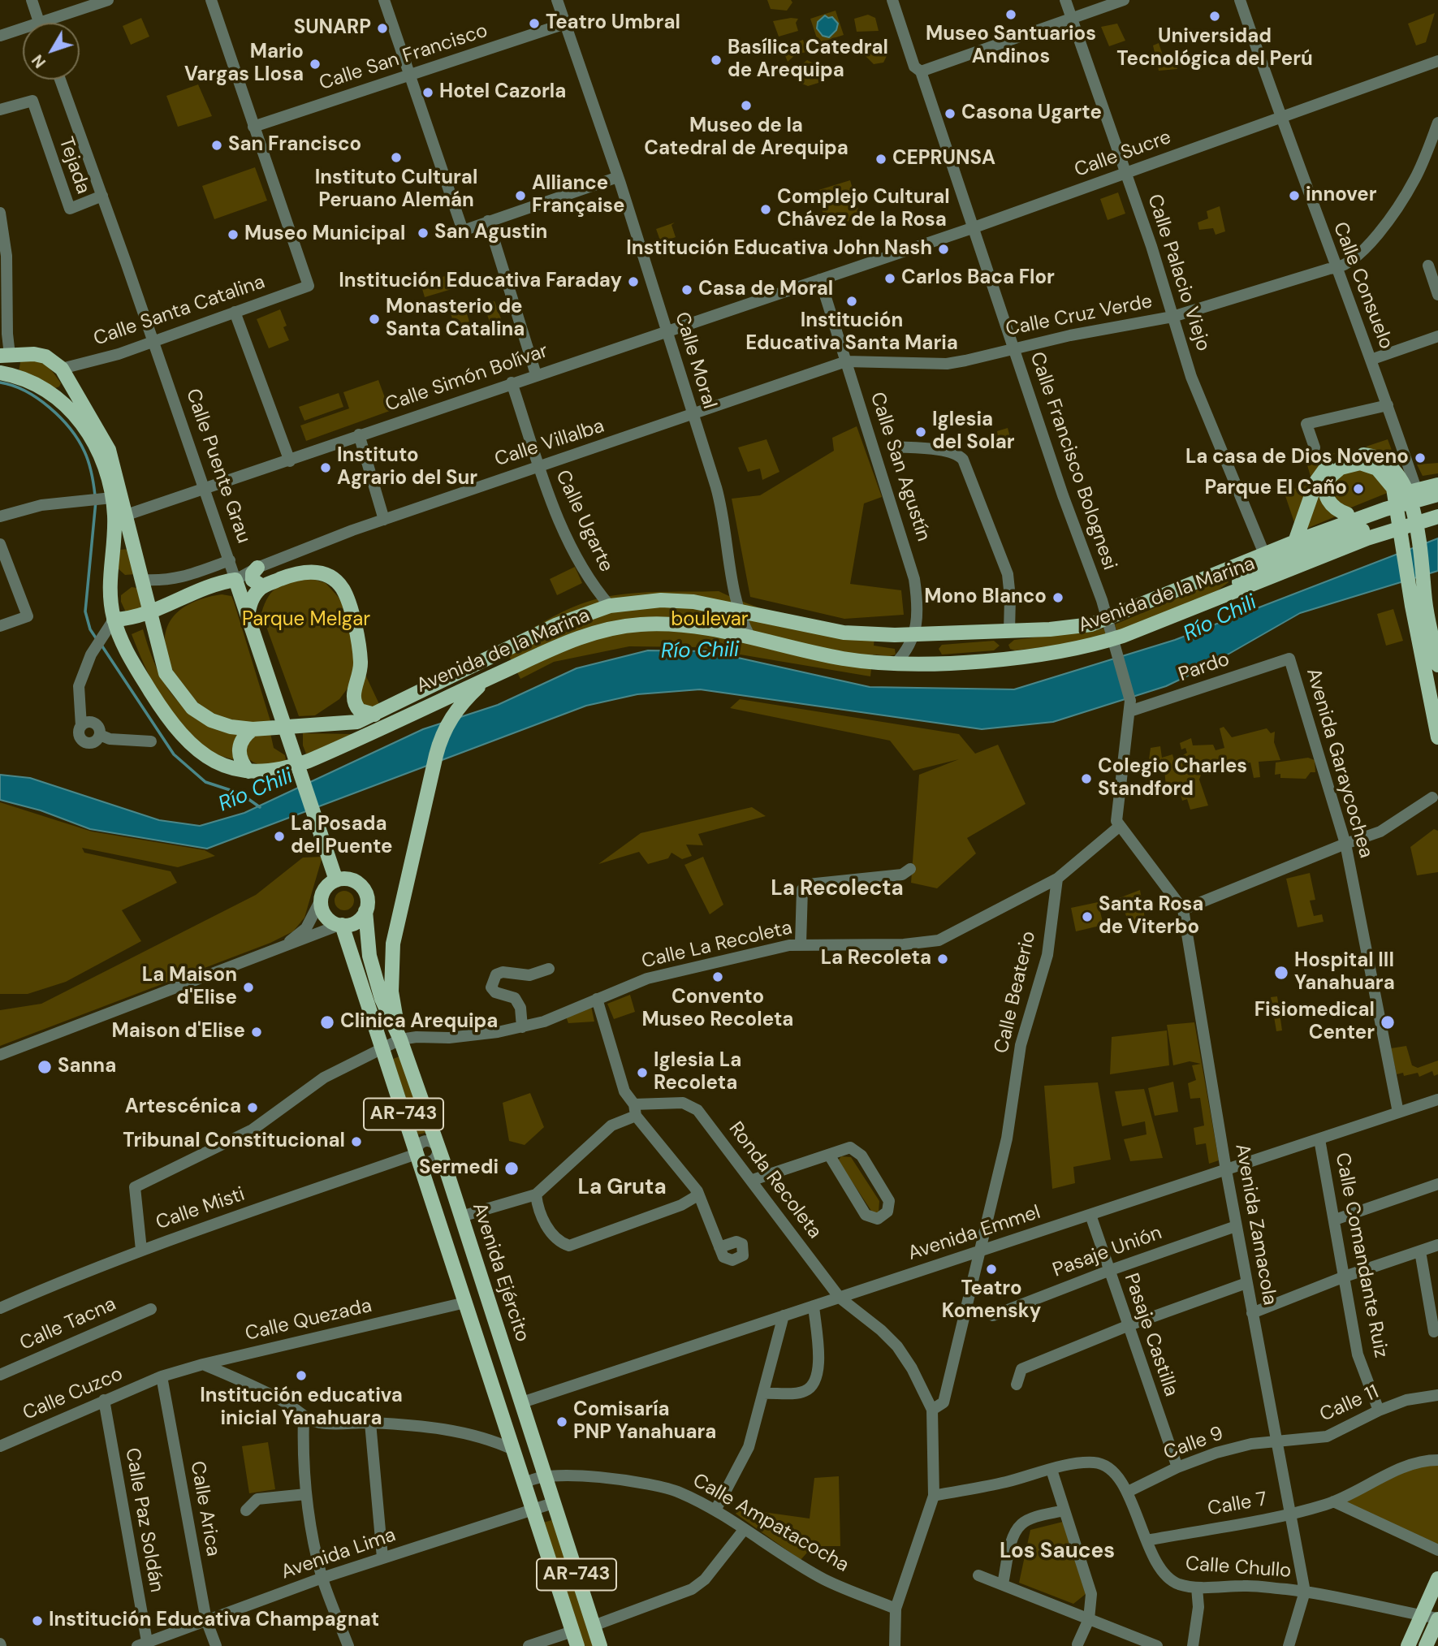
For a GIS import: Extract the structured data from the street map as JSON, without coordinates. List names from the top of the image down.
{
  "streets": {
    "main road": [
      "Calle Puente Grau",
      "Avenida de la Marina",
      "AR-743",
      "Avenida Ejército"
    ],
    "street": [
      "Calle San Francisco",
      "Calle Sucre",
      "Tejada",
      "Calle Palacio Viejo",
      "Calle Consuelo",
      "Calle Santa Catalina",
      "Calle Cruz Verde",
      "Calle Moral",
      "Calle Simón Bolívar",
      "Calle Villalba",
      "Calle Francisco Bolognesi",
      "Calle San Agustín",
      "Calle Ugarte",
      "Pardo",
      "Avenida Garaycochea",
      "Calle La Recoleta",
      "Calle Beaterio",
      "Ronda Recoleta",
      "Calle Misti",
      "Avenida Zamacola",
      "Avenida Emmel",
      "Pasaje Unión",
      "Calle Comandante Ruiz",
      "Calle Quezada",
      "Calle Tacna",
      "Pasaje Castilla",
      "Calle Cuzco",
      "Calle 11",
      "Calle 9",
      "Calle 7",
      "Calle Arica",
      "Calle Paz Soldán",
      "Calle Ampatacocha",
      "Avenida Lima",
      "Calle Chullo"
    ]
  },
  "crossings": [
    ["Calle San Francisco", "Calle Santa Catalina"],
    ["Calle San Francisco", "Calle Moral"],
    ["Calle Sucre", "Calle Palacio Viejo"],
    ["Calle Sucre", "Calle Consuelo"],
    ["Calle Sucre", "Calle Simón Bolívar"],
    ["Calle Sucre", "Calle Francisco Bolognesi"],
    ["Calle Sucre", "Calle San Agustín"],
    ["Tejada", "Calle Puente Grau"],
    ["Calle Palacio Viejo", "Calle Cruz Verde"],
    ["Calle Palacio Viejo", "Avenida de la Marina"],
    ["Calle Consuelo", "Calle Cruz Verde"],
    ["Calle Santa Catalina", "Calle Puente Grau"],
    ["Calle Cruz Verde", "Calle Villalba"],
    ["Calle Cruz Verde", "Calle Francisco Bolognesi"],
    ["Calle Cruz Verde", "Calle San Agustín"],
    ["Calle Moral", "Calle Simón Bolívar"],
    ["Calle Moral", "Calle Villalba"],
    ["Calle Moral", "Avenida de la Marina"],
    ["Calle Simón Bolívar", "Calle Puente Grau"],
    ["Calle Simón Bolívar", "Calle San Agustín"],
    ["Calle Simón Bolívar", "Calle Ugarte"],
    ["Calle Simón Bolívar", "Avenida de la Marina"],
    ["Calle Villalba", "Calle Puente Grau"],
    ["Calle Villalba", "Calle San Agustín"],
    ["Calle Villalba", "Calle Ugarte"],
    ["Calle Francisco Bolognesi", "Pardo"],
    ["Calle Puente Grau", "AR-743"],
    ["Calle Puente Grau", "Avenida Ejército"],
    ["Calle San Agustín", "Avenida de la Marina"],
    ["Calle Ugarte", "Avenida de la Marina"],
    ["Pardo", "Avenida Garaycochea"],
    ["Avenida Garaycochea", "Avenida Emmel"],
    ["Calle La Recoleta", "Calle Beaterio"],
    ["Calle La Recoleta", "AR-743"],
    ["Calle La Recoleta", "Calle Misti"],
    ["Calle La Recoleta", "Avenida Ejército"],
    ["Calle Beaterio", "Ronda Recoleta"],
    ["Calle Beaterio", "Avenida Emmel"],
    ["AR-743", "Calle Misti"],
    ["AR-743", "Avenida Ejército"],
    ["AR-743", "Calle Quezada"],
    ["AR-743", "Calle Ampatacocha"],
    ["AR-743", "Avenida Lima"],
    ["Ronda Recoleta", "Avenida Emmel"],
    ["Calle Misti", "Avenida Ejército"],
    ["Avenida Zamacola", "Avenida Emmel"],
    ["Avenida Zamacola", "Pasaje Unión"],
    ["Avenida Zamacola", "Calle 11"],
    ["Avenida Zamacola", "Calle 9"],
    ["Avenida Zamacola", "Calle 7"],
    ["Avenida Zamacola", "Calle Chullo"],
    ["Avenida Emmel", "Calle Comandante Ruiz"],
    ["Avenida Emmel", "Avenida Ejército"],
    ["Avenida Emmel", "Pasaje Castilla"],
    ["Pasaje Unión", "Pasaje Castilla"],
    ["Calle Comandante Ruiz", "Calle 11"],
    ["Avenida Ejército", "Calle Ampatacocha"],
    ["Avenida Ejército", "Avenida Lima"],
    ["Calle Quezada", "Calle Cuzco"],
    ["Calle Quezada", "Calle Arica"],
    ["Pasaje Castilla", "Calle 9"],
    ["Calle Cuzco", "Calle Arica"],
    ["Calle Cuzco", "Calle Paz Soldán"],
    ["Calle 11", "Calle 9"],
    ["Calle 9", "Calle Chullo"],
    ["Calle 7", "Calle Chullo"],
    ["Calle Arica", "Avenida Lima"],
    ["Calle Paz Soldán", "Avenida Lima"]
  ],
  "districts": ["La Recolecta", "La Gruta", "Los Sauces"],
  "water": ["Río Chili"],
  "parks": ["Parque Melgar", "boulevar"],
  "places": [
    "Museo Santuarios Andinos",
    "Universidad Tecnológica del Perú",
    "Teatro Umbral",
    "SUNARP",
    "Basílica Catedral de Arequipa",
    "Mario Vargas Llosa",
    "Hotel Cazorla",
    "Museo de la Catedral de Arequipa",
    "Casona Ugarte",
    "San Francisco",
    "Instituto Cultural Peruano Alemán",
    "CEPRUNSA",
    "Alliance Française",
    "innover",
    "Complejo Cultural Chávez de la Rosa",
    "San Agustin",
    "Museo Municipal",
    "Institución Educativa John Nash",
    "Carlos Baca Flor",
    "Institución Educativa Faraday",
    "Casa de Moral",
    "Institución Educativa Santa Maria",
    "Monasterio de Santa Catalina",
    "Iglesia del Solar",
    "La casa de Dios Noveno",
    "Instituto Agrario del Sur",
    "Parque El Caño",
    "Mono Blanco",
    "Colegio Charles Standford",
    "La Posada del Puente",
    "Santa Rosa de Viterbo",
    "La Recoleta",
    "Hospital III Yanahuara",
    "Convento Museo Recoleta",
    "La Maison d'Elise",
    "Clinica Arequipa",
    "Fisiomedical Center",
    "Maison d'Elise",
    "Sanna",
    "Iglesia La Recoleta",
    "Artescénica",
    "Tribunal Constitucional",
    "Sermedi",
    "Teatro Komensky",
    "Institución educativa inicial Yanahuara",
    "Comisaría PNP Yanahuara",
    "Institución Educativa Champagnat"
  ],
  "north": "bottom left"
}
